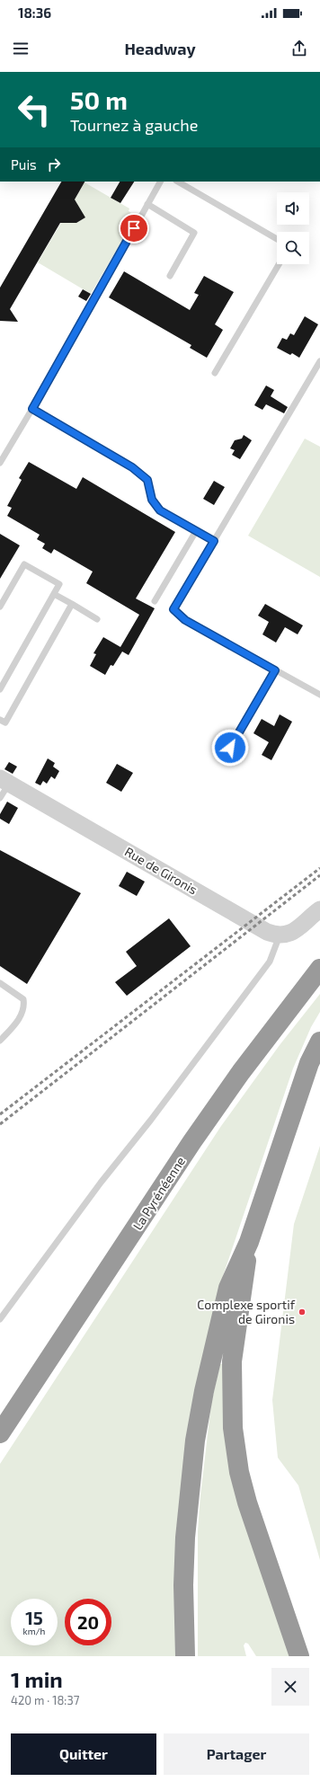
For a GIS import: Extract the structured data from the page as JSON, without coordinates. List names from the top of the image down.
{
  "streets": {
    "highway": ["La Pyrénéenne"],
    "street": ["Rue de Gironis"]
  },
  "places": ["Complexe sportif de Gironis"],
  "page": {
    "status": "18:36",
    "header": "Headway",
    "turn": ["50 m", "Tournez à gauche"],
    "then": "Puis",
    "speed": "15 km/h",
    "limit": "20",
    "heading": ["1 min", "420 m · 18:37"],
    "buttons": ["Quitter", "Partager"]
  }
}
